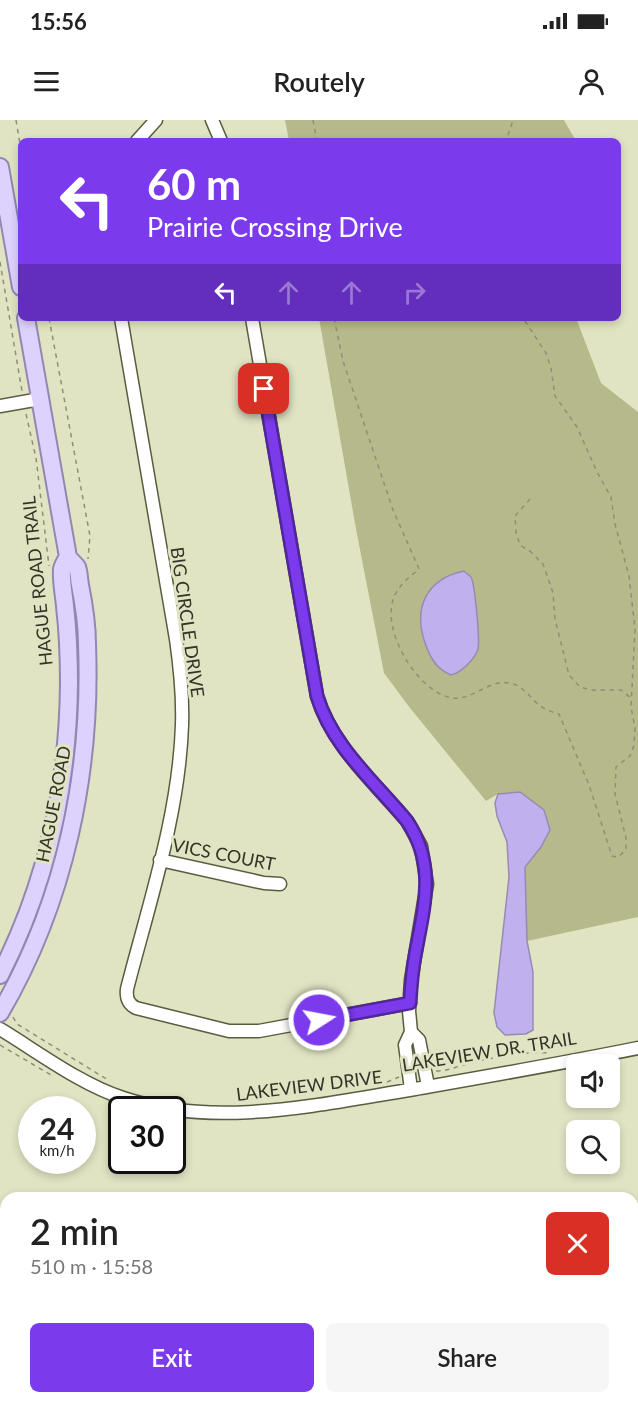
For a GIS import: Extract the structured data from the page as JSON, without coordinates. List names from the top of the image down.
{
  "streets": {
    "main road": ["HAGUE ROAD"],
    "street": ["BIG CIRCLE DRIVE", "VICS COURT", "LAKEVIEW DRIVE"],
    "path": ["HAGUE ROAD TRAIL", "LAKEVIEW DR. TRAIL"]
  },
  "crossings": [
    ["BIG CIRCLE DRIVE", "VICS COURT"],
    ["LAKEVIEW DR. TRAIL", "LAKEVIEW DRIVE"]
  ],
  "page": {
    "status": "15:56",
    "header": "Routely",
    "turn": ["60 m", "Prairie Crossing Drive"],
    "speed": "24 km/h",
    "limit": "30",
    "heading": ["2 min", "510 m · 15:58"],
    "buttons": ["Exit", "Share"]
  }
}
